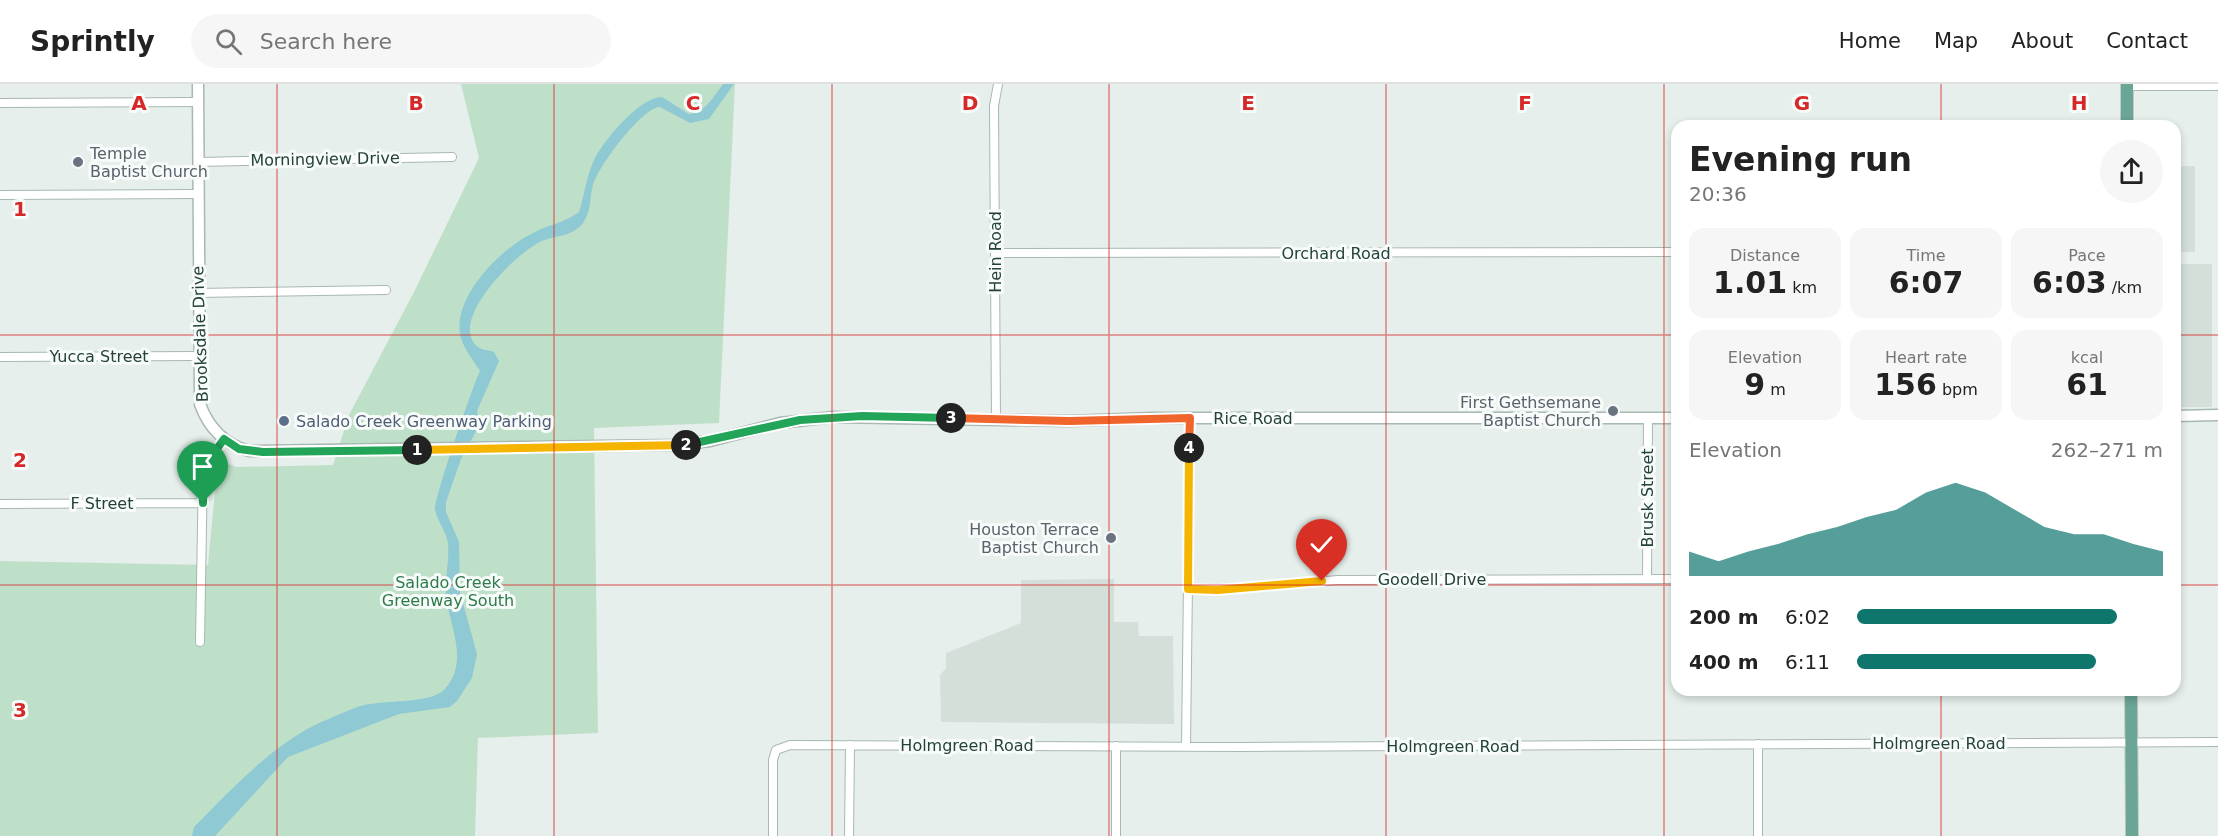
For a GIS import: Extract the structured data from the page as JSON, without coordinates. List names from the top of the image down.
{
  "streets": {
    "street": [
      "Morningview Drive",
      "Hein Road",
      "Orchard Road",
      "Brooksdale Drive",
      "Yucca Street",
      "Rice Road",
      "Brusk Street",
      "F Street",
      "Goodell Drive",
      "Holmgreen Road"
    ]
  },
  "crossings": [
    ["Morningview Drive", "Brooksdale Drive"],
    ["Hein Road", "Orchard Road"],
    ["Hein Road", "Rice Road"],
    ["Brooksdale Drive", "Yucca Street"],
    ["Brooksdale Drive", "Rice Road"],
    ["Rice Road", "Brusk Street"],
    ["Brusk Street", "Goodell Drive"]
  ],
  "parks": ["Salado Creek Greenway South"],
  "places": [
    "Temple Baptist Church",
    "First Gethsemane Baptist Church",
    "Salado Creek Greenway Parking",
    "Houston Terrace Baptist Church"
  ],
  "page": {
    "header": "Sprintly",
    "search": "Search here",
    "nav": [
      "Home",
      "Map",
      "About",
      "Contact"
    ],
    "heading": ["Evening run", "20:36"],
    "stats": [
      ["Distance", "1.01 km"],
      ["Time", "6:07"],
      ["Pace", "6:03 /km"],
      ["Elevation", "9 m"],
      ["Heart rate", "156 bpm"],
      ["kcal", "61"]
    ],
    "pins": [
      "3",
      "2",
      "4",
      "1"
    ],
    "chart": ["Elevation", "262–271 m"],
    "list": [
      {
        "name": "200 m",
        "note": "6:02"
      },
      {
        "name": "400 m",
        "note": "6:11"
      }
    ]
  },
  "grid": {
    "columns": [
      "A",
      "B",
      "C",
      "D",
      "E",
      "F",
      "G",
      "H"
    ],
    "rows": ["1", "2", "3"]
  }
}
